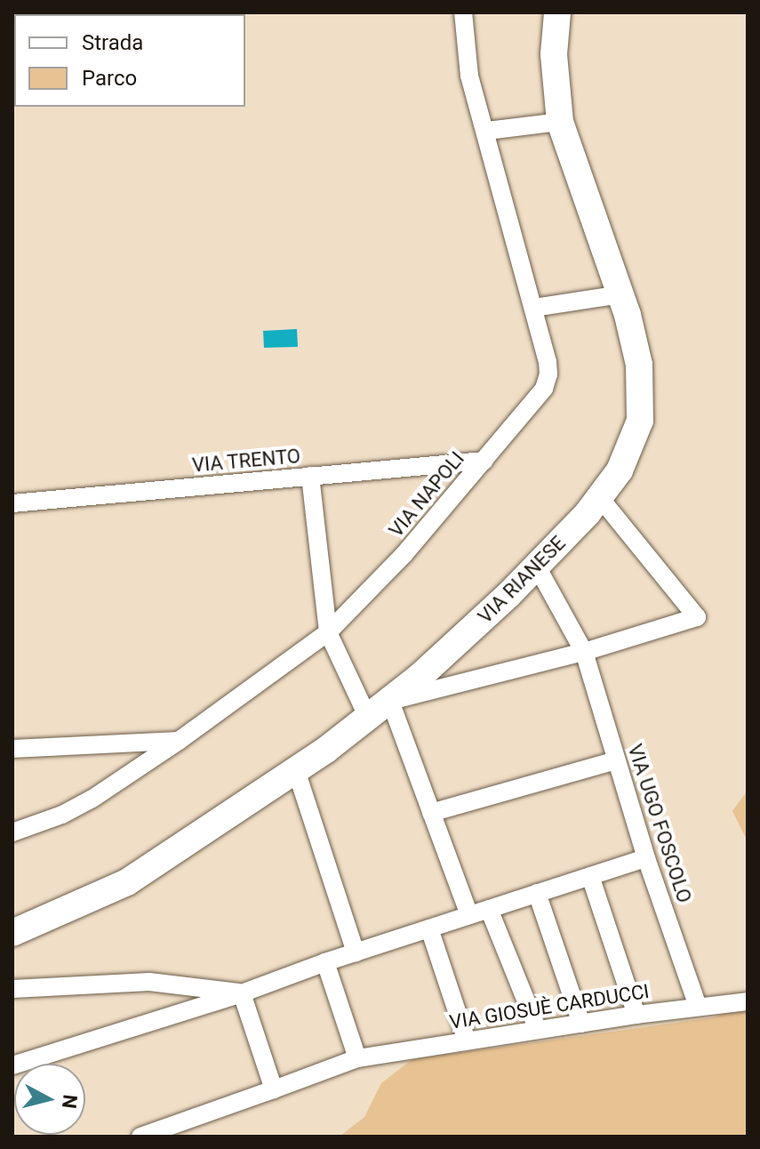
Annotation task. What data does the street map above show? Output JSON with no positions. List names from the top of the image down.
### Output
{
  "streets": {
    "main road": ["VIA RIANESE"],
    "street": [
      "VIA TRENTO",
      "VIA NAPOLI",
      "VIA UGO FOSCOLO",
      "VIA GIOSUÈ CARDUCCI"
    ]
  },
  "crossings": [
    ["VIA TRENTO", "VIA NAPOLI"],
    ["VIA RIANESE", "VIA UGO FOSCOLO"],
    ["VIA UGO FOSCOLO", "VIA GIOSUÈ CARDUCCI"]
  ],
  "legend": ["Strada", "Parco"],
  "north": "right"
}
